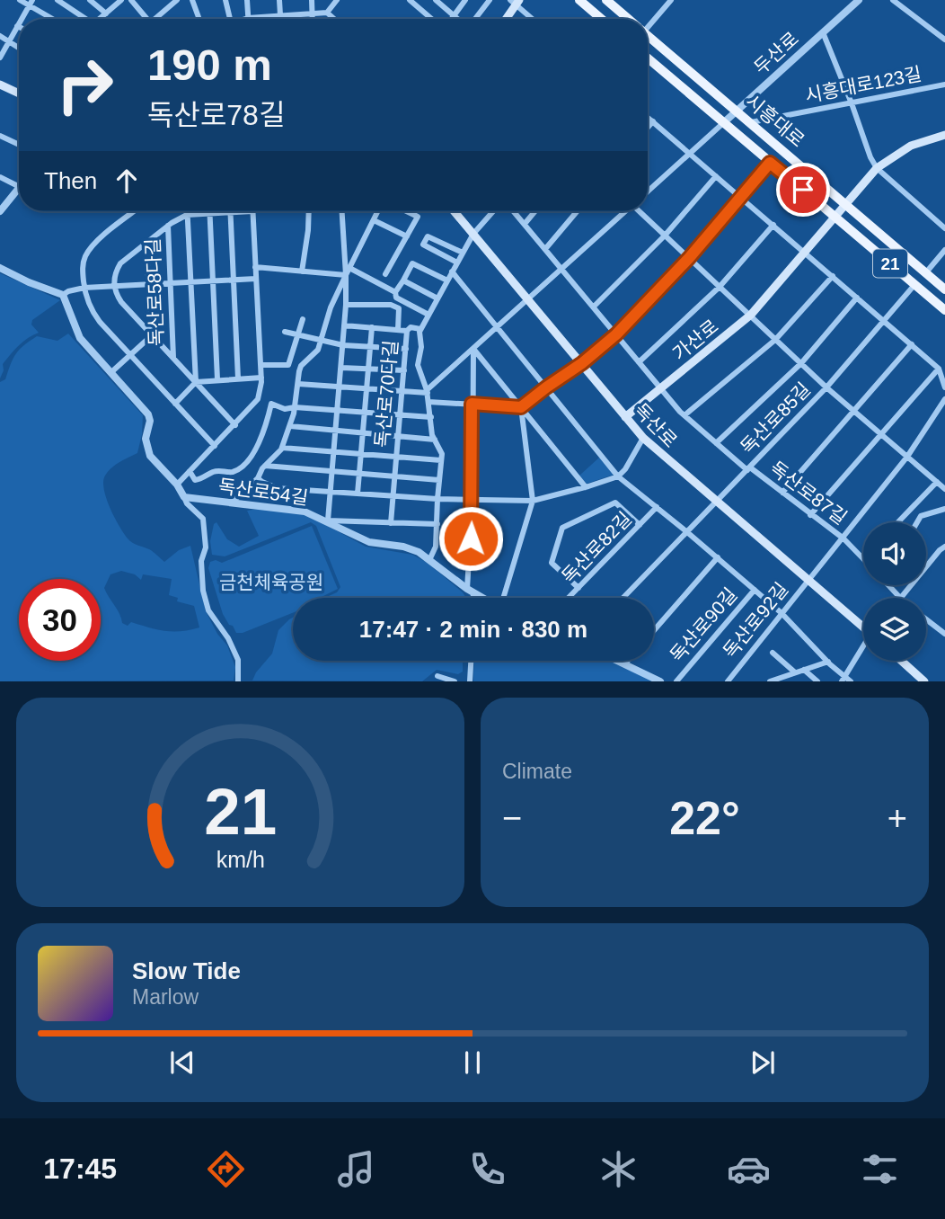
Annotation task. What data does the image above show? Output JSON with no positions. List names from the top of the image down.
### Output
{
  "streets": {
    "main road": [
      "시흥대로",
      "21",
      "가산로",
      "독산로"
    ],
    "street": [
      "두산로",
      "시흥대로123길",
      "독산로58다길",
      "독산로70다길",
      "독산로85길",
      "독산로54길",
      "독산로87길",
      "독산로82길",
      "독산로92길",
      "독산로90길"
    ]
  },
  "crossings": [
    ["두산로", "시흥대로123길"],
    ["두산로", "시흥대로"],
    ["시흥대로123길", "시흥대로"],
    ["시흥대로", "가산로"],
    ["시흥대로", "독산로85길"],
    ["가산로", "독산로85길"],
    ["가산로", "독산로"],
    ["가산로", "독산로92길"],
    ["독산로85길", "독산로"],
    ["독산로85길", "독산로87길"],
    ["독산로", "독산로92길"],
    ["독산로87길", "독산로92길"]
  ],
  "parks": ["금천체육공원"],
  "page": {
    "turn": ["190 m", "독산로78길"],
    "then": "Then",
    "limit": "30",
    "trip": "17:47 · 2 min · 830 m",
    "tile": "Climate",
    "heat": ["−", "22°", "+"],
    "song": ["Slow Tide", "Marlow"],
    "tabs": "17:45",
    "gauge": ["21", "km/h"]
  }
}
